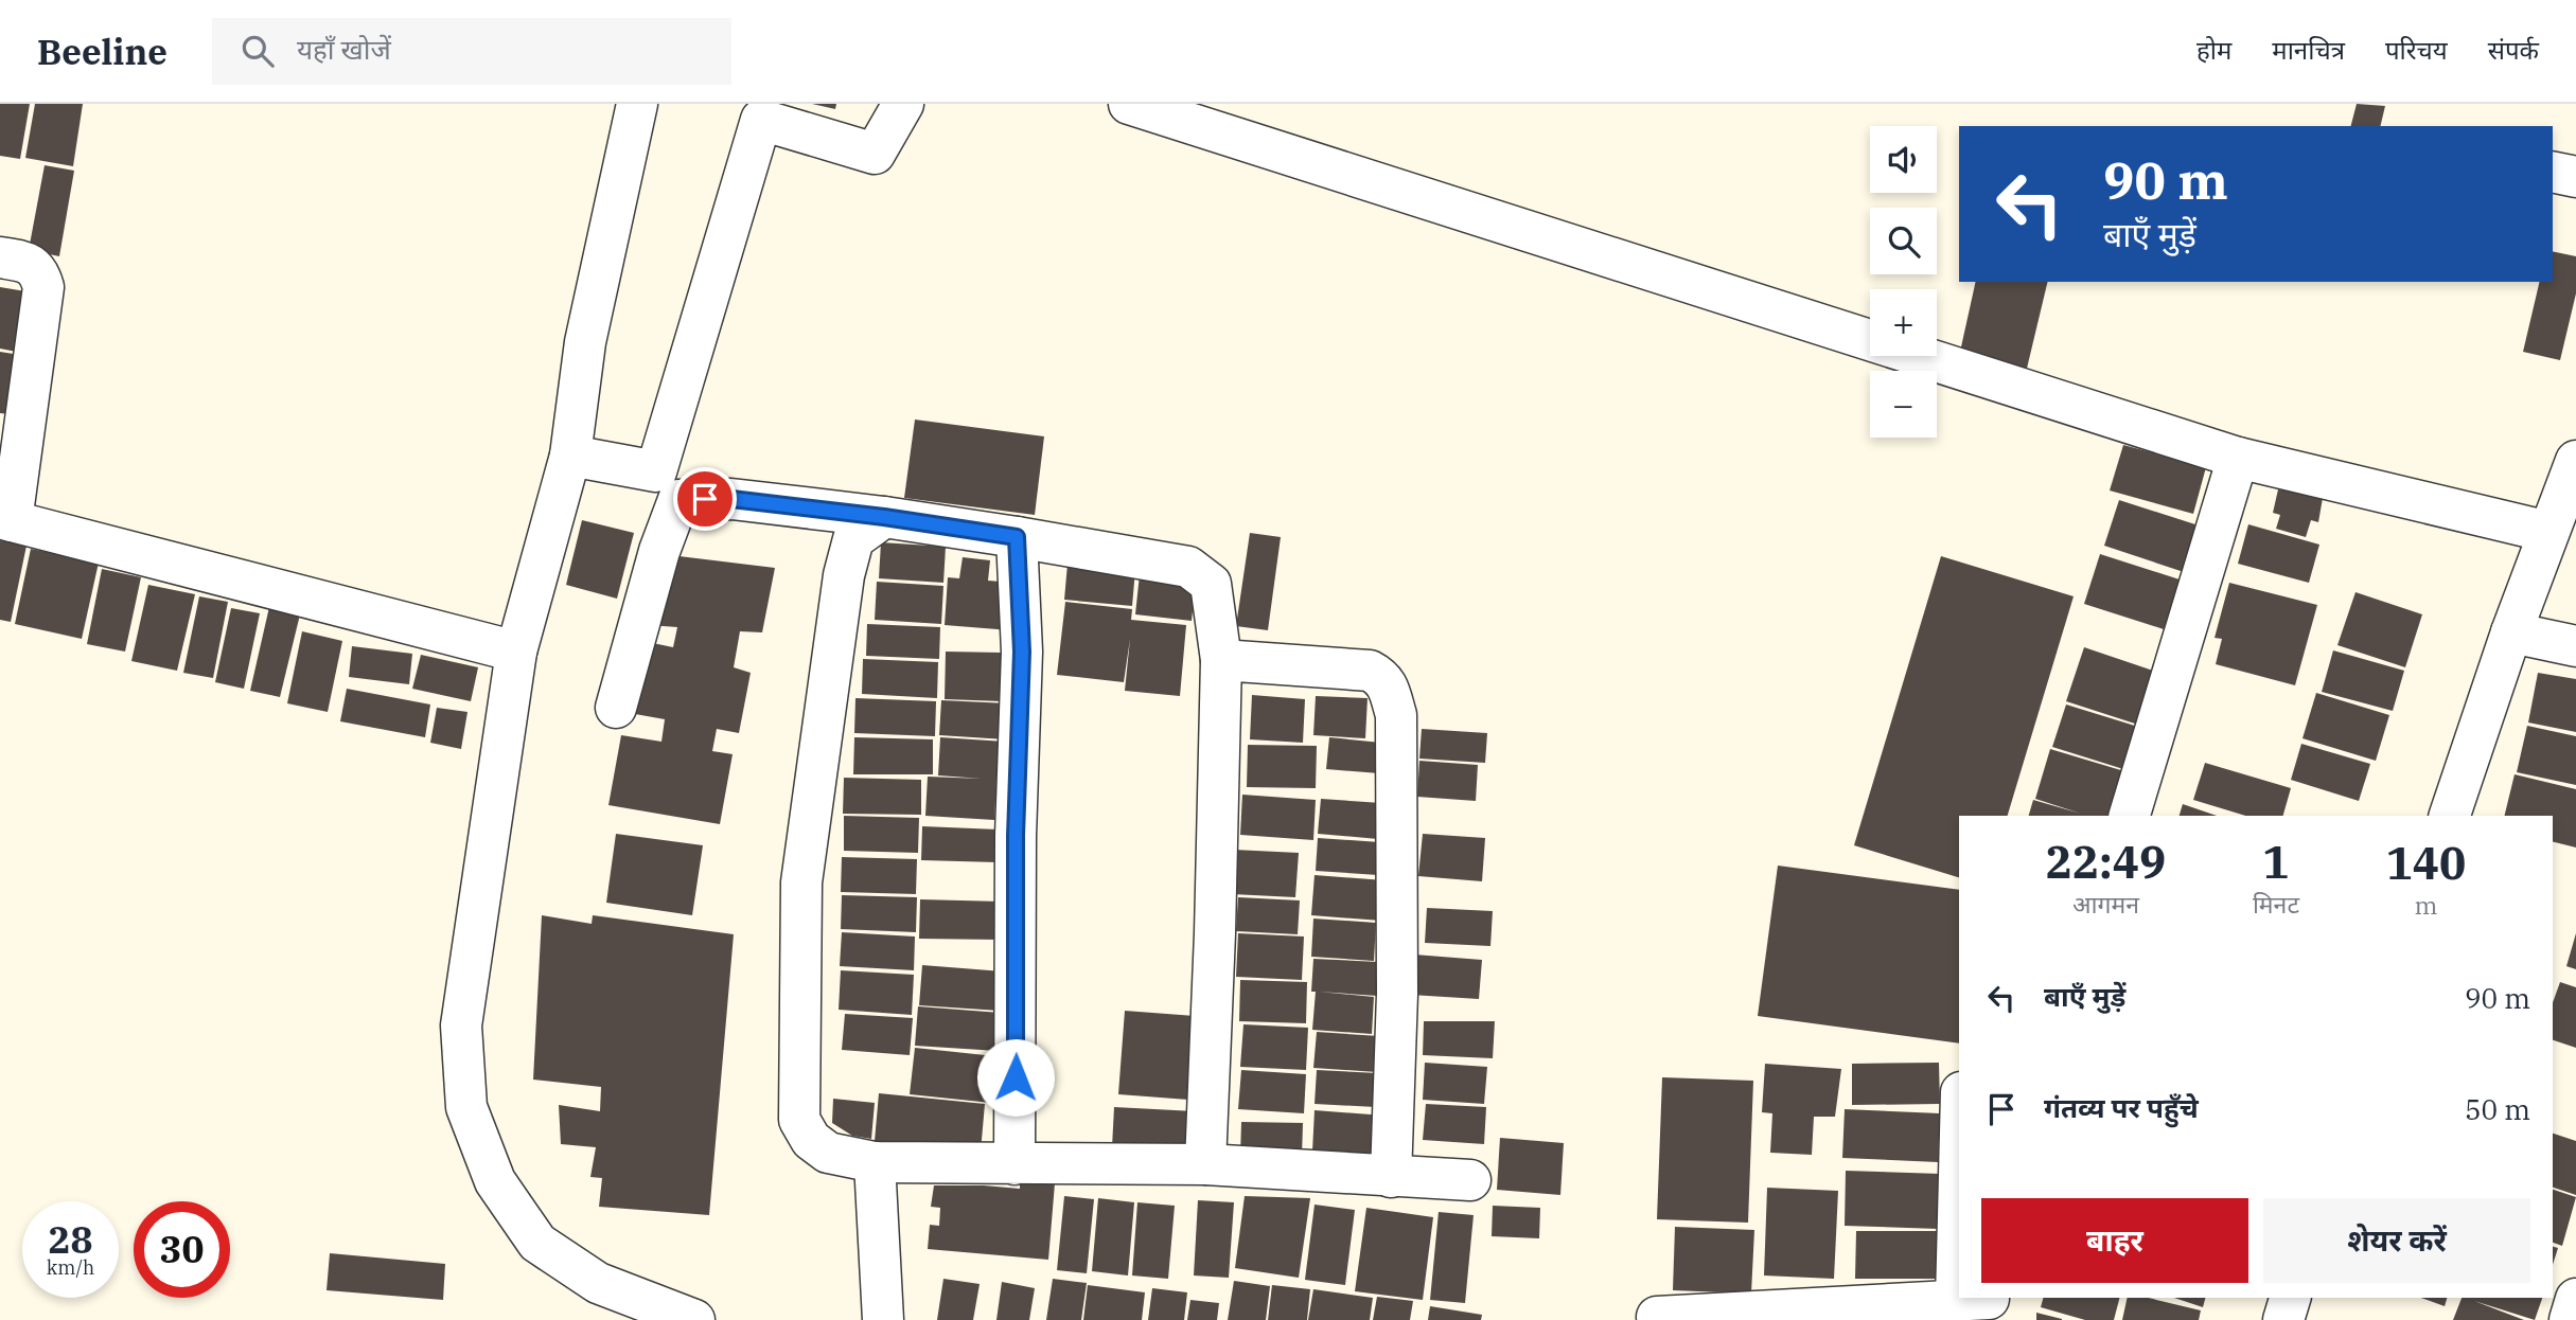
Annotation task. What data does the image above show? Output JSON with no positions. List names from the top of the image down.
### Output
{
  "page": {
    "header": "Beeline",
    "search": "यहाँ खोजें",
    "nav": [
      "होम",
      "मानचित्र",
      "परिचय",
      "संपर्क"
    ],
    "map_buttons": ["+", "−"],
    "turn": ["90 m", "बाएँ मुड़ें"],
    "eta": [
      "22:49",
      "आगमन",
      "1",
      "मिनट",
      "140",
      "m"
    ],
    "list": [
      {
        "name": "बाएँ मुड़ें",
        "value": "90 m"
      },
      {
        "name": "गंतव्य पर पहुँचे",
        "value": "50 m"
      }
    ],
    "buttons": ["बाहर", "शेयर करें"],
    "speed": "28 km/h",
    "limit": "30"
  }
}
